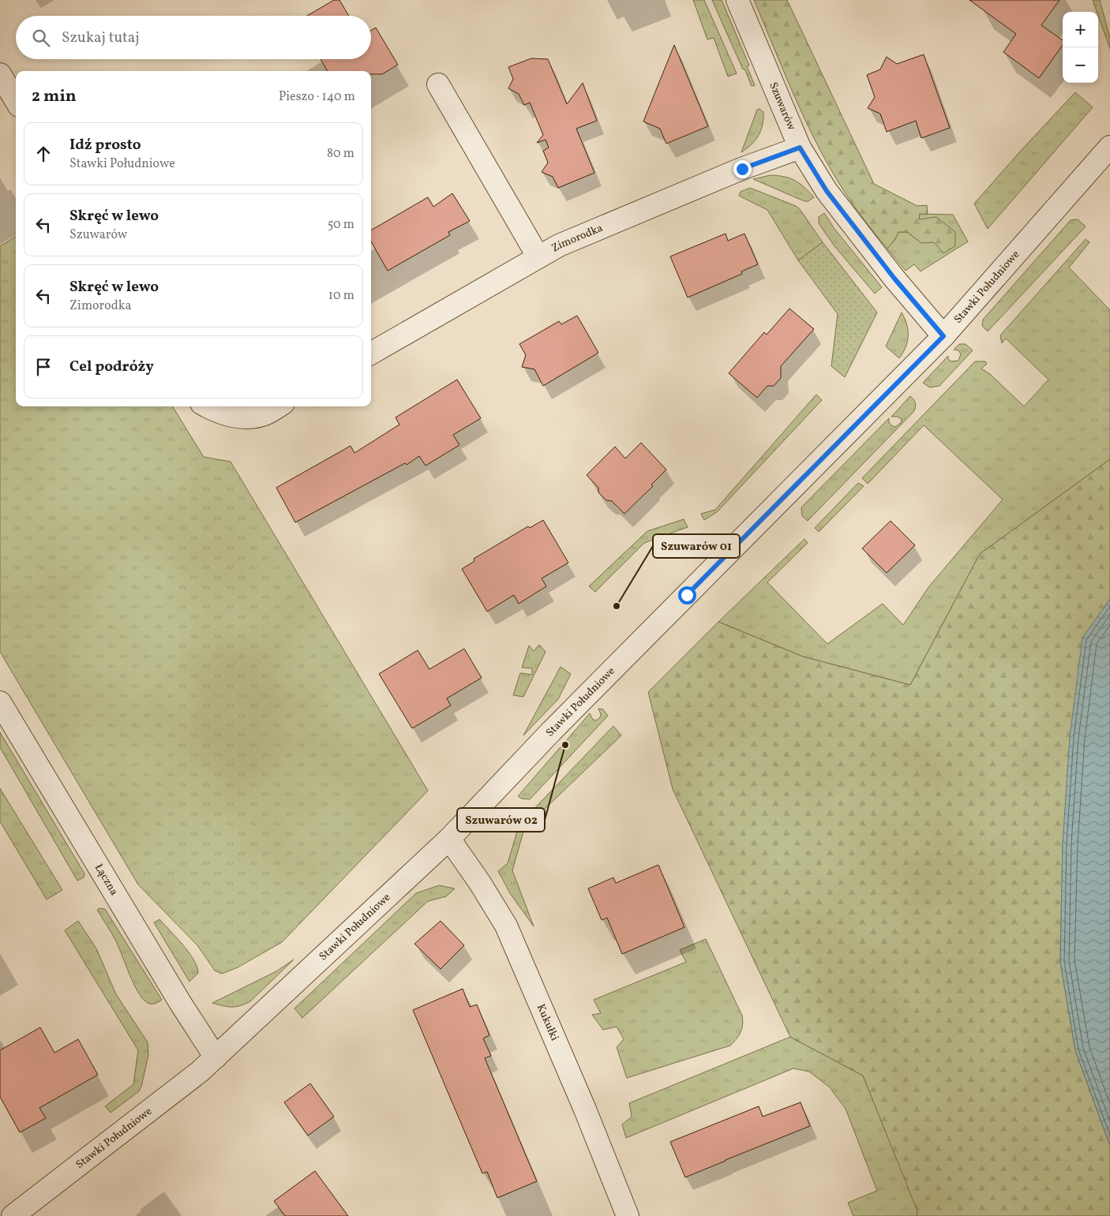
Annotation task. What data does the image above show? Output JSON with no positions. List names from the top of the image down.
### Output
{
  "streets": {
    "street": [
      "Szuwarów",
      "Zimorodka",
      "Stawki Południowe",
      "Łączna",
      "Kukułki"
    ]
  },
  "crossings": [
    ["Szuwarów", "Zimorodka"],
    ["Szuwarów", "Stawki Południowe"],
    ["Stawki Południowe", "Łączna"],
    ["Stawki Południowe", "Kukułki"]
  ],
  "places": ["Szuwarów 01", "Szuwarów 02"],
  "page": {
    "map_buttons": ["+", "−"],
    "search": "Szukaj tutaj",
    "heading": ["2 min", "Pieszo · 140 m"],
    "list": [
      ["Idź prosto", "Stawki Południowe", "80 m"],
      ["Skręć w lewo", "Szuwarów", "50 m"],
      ["Skręć w lewo", "Zimorodka", "10 m"],
      "Cel podróży"
    ]
  }
}
